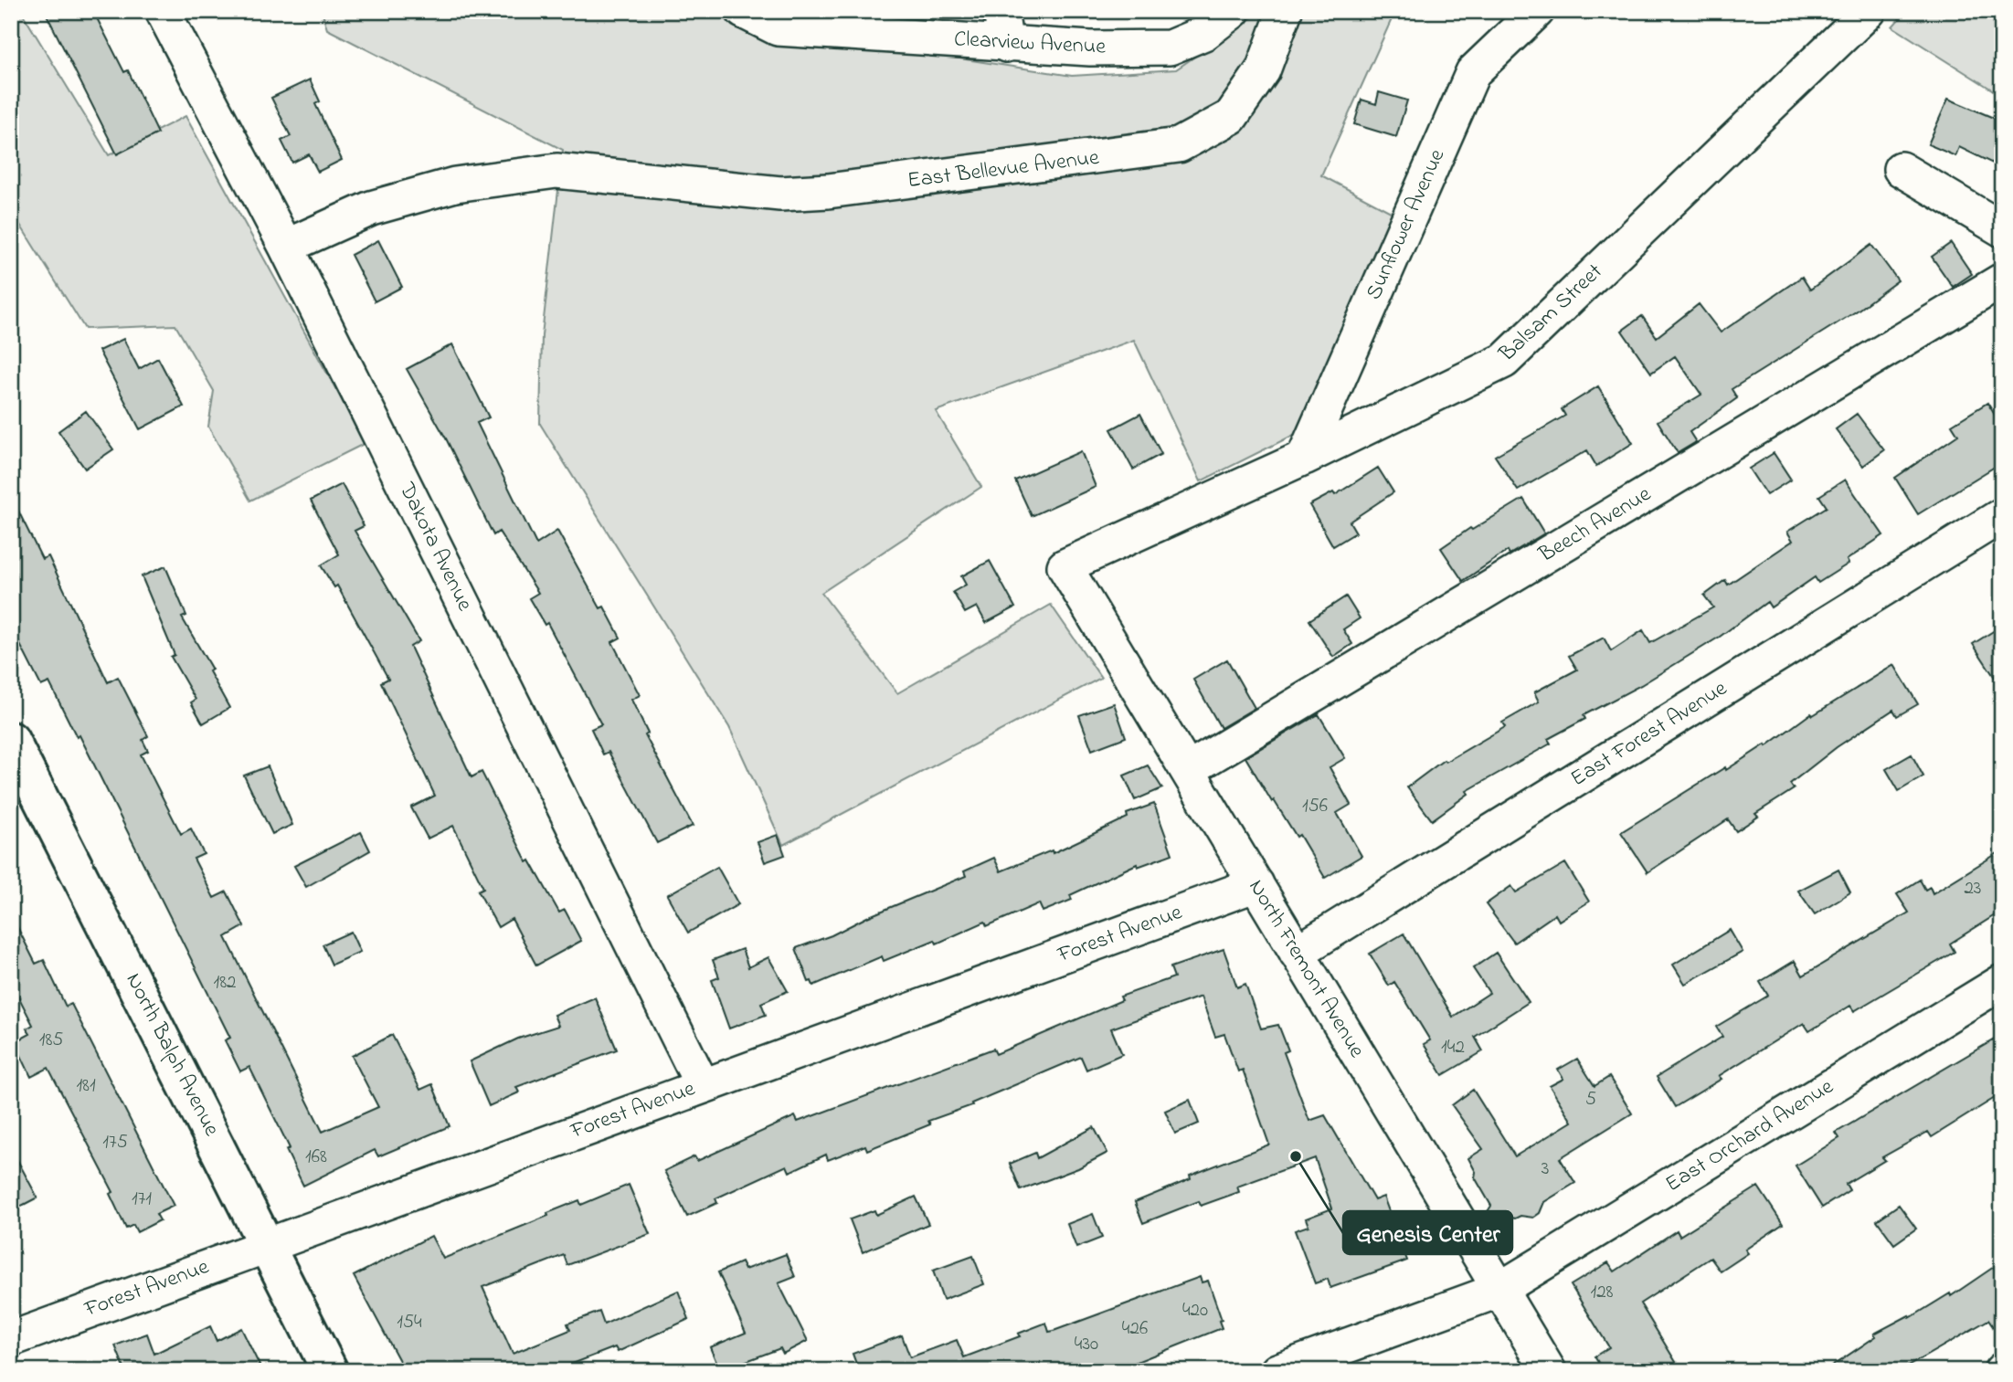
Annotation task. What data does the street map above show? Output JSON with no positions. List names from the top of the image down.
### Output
{
  "streets": {
    "street": [
      "Clearview Avenue",
      "East Bellevue Avenue",
      "Sunflower Avenue",
      "Balsam Street",
      "Beech Avenue",
      "Dakota Avenue",
      "East Forest Avenue",
      "Forest Avenue",
      "North Fremont Avenue",
      "North Balph Avenue",
      "East Orchard Avenue"
    ]
  },
  "crossings": [
    ["East Bellevue Avenue", "Dakota Avenue"],
    ["Sunflower Avenue", "Balsam Street"],
    ["Balsam Street", "North Fremont Avenue"],
    ["Beech Avenue", "North Fremont Avenue"],
    ["Dakota Avenue", "Forest Avenue"],
    ["East Forest Avenue", "North Fremont Avenue"],
    ["Forest Avenue", "North Fremont Avenue"],
    ["Forest Avenue", "North Balph Avenue"],
    ["North Fremont Avenue", "East Orchard Avenue"]
  ],
  "places": ["Genesis Center"],
  "house_numbers": [
    "156",
    "23",
    "182",
    "185",
    "142",
    "181",
    "5",
    "175",
    "168",
    "3",
    "171",
    "128",
    "420",
    "154",
    "426",
    "430"
  ]
}
